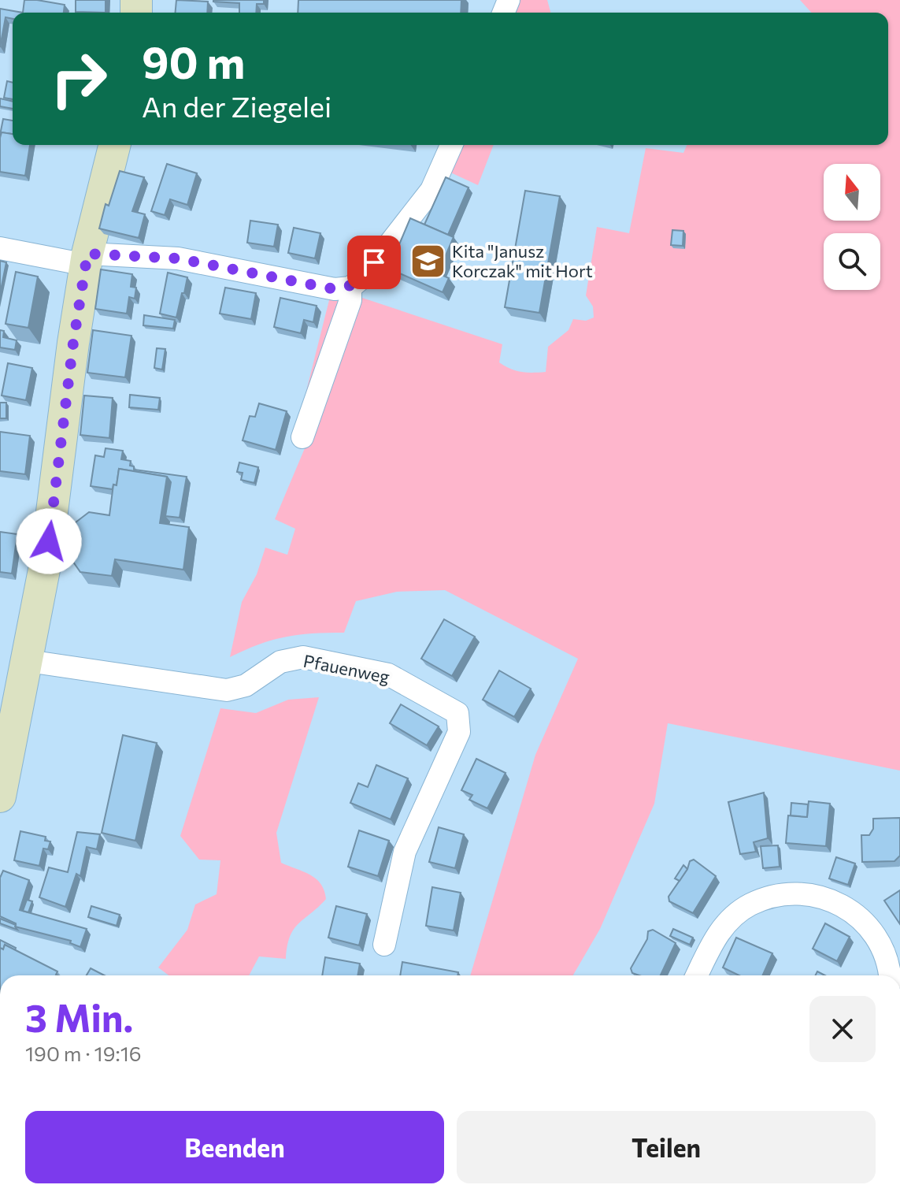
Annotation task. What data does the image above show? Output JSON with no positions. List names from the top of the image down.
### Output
{
  "streets": {
    "street": ["Pfauenweg"]
  },
  "places": {
    "school or university": ["Kita \"Janusz Korczak\" mit Hort"]
  },
  "north": "top",
  "page": {
    "turn": ["90 m", "An der Ziegelei"],
    "heading": ["3 Min.", "190 m · 19:16"],
    "buttons": ["Beenden", "Teilen"]
  }
}
